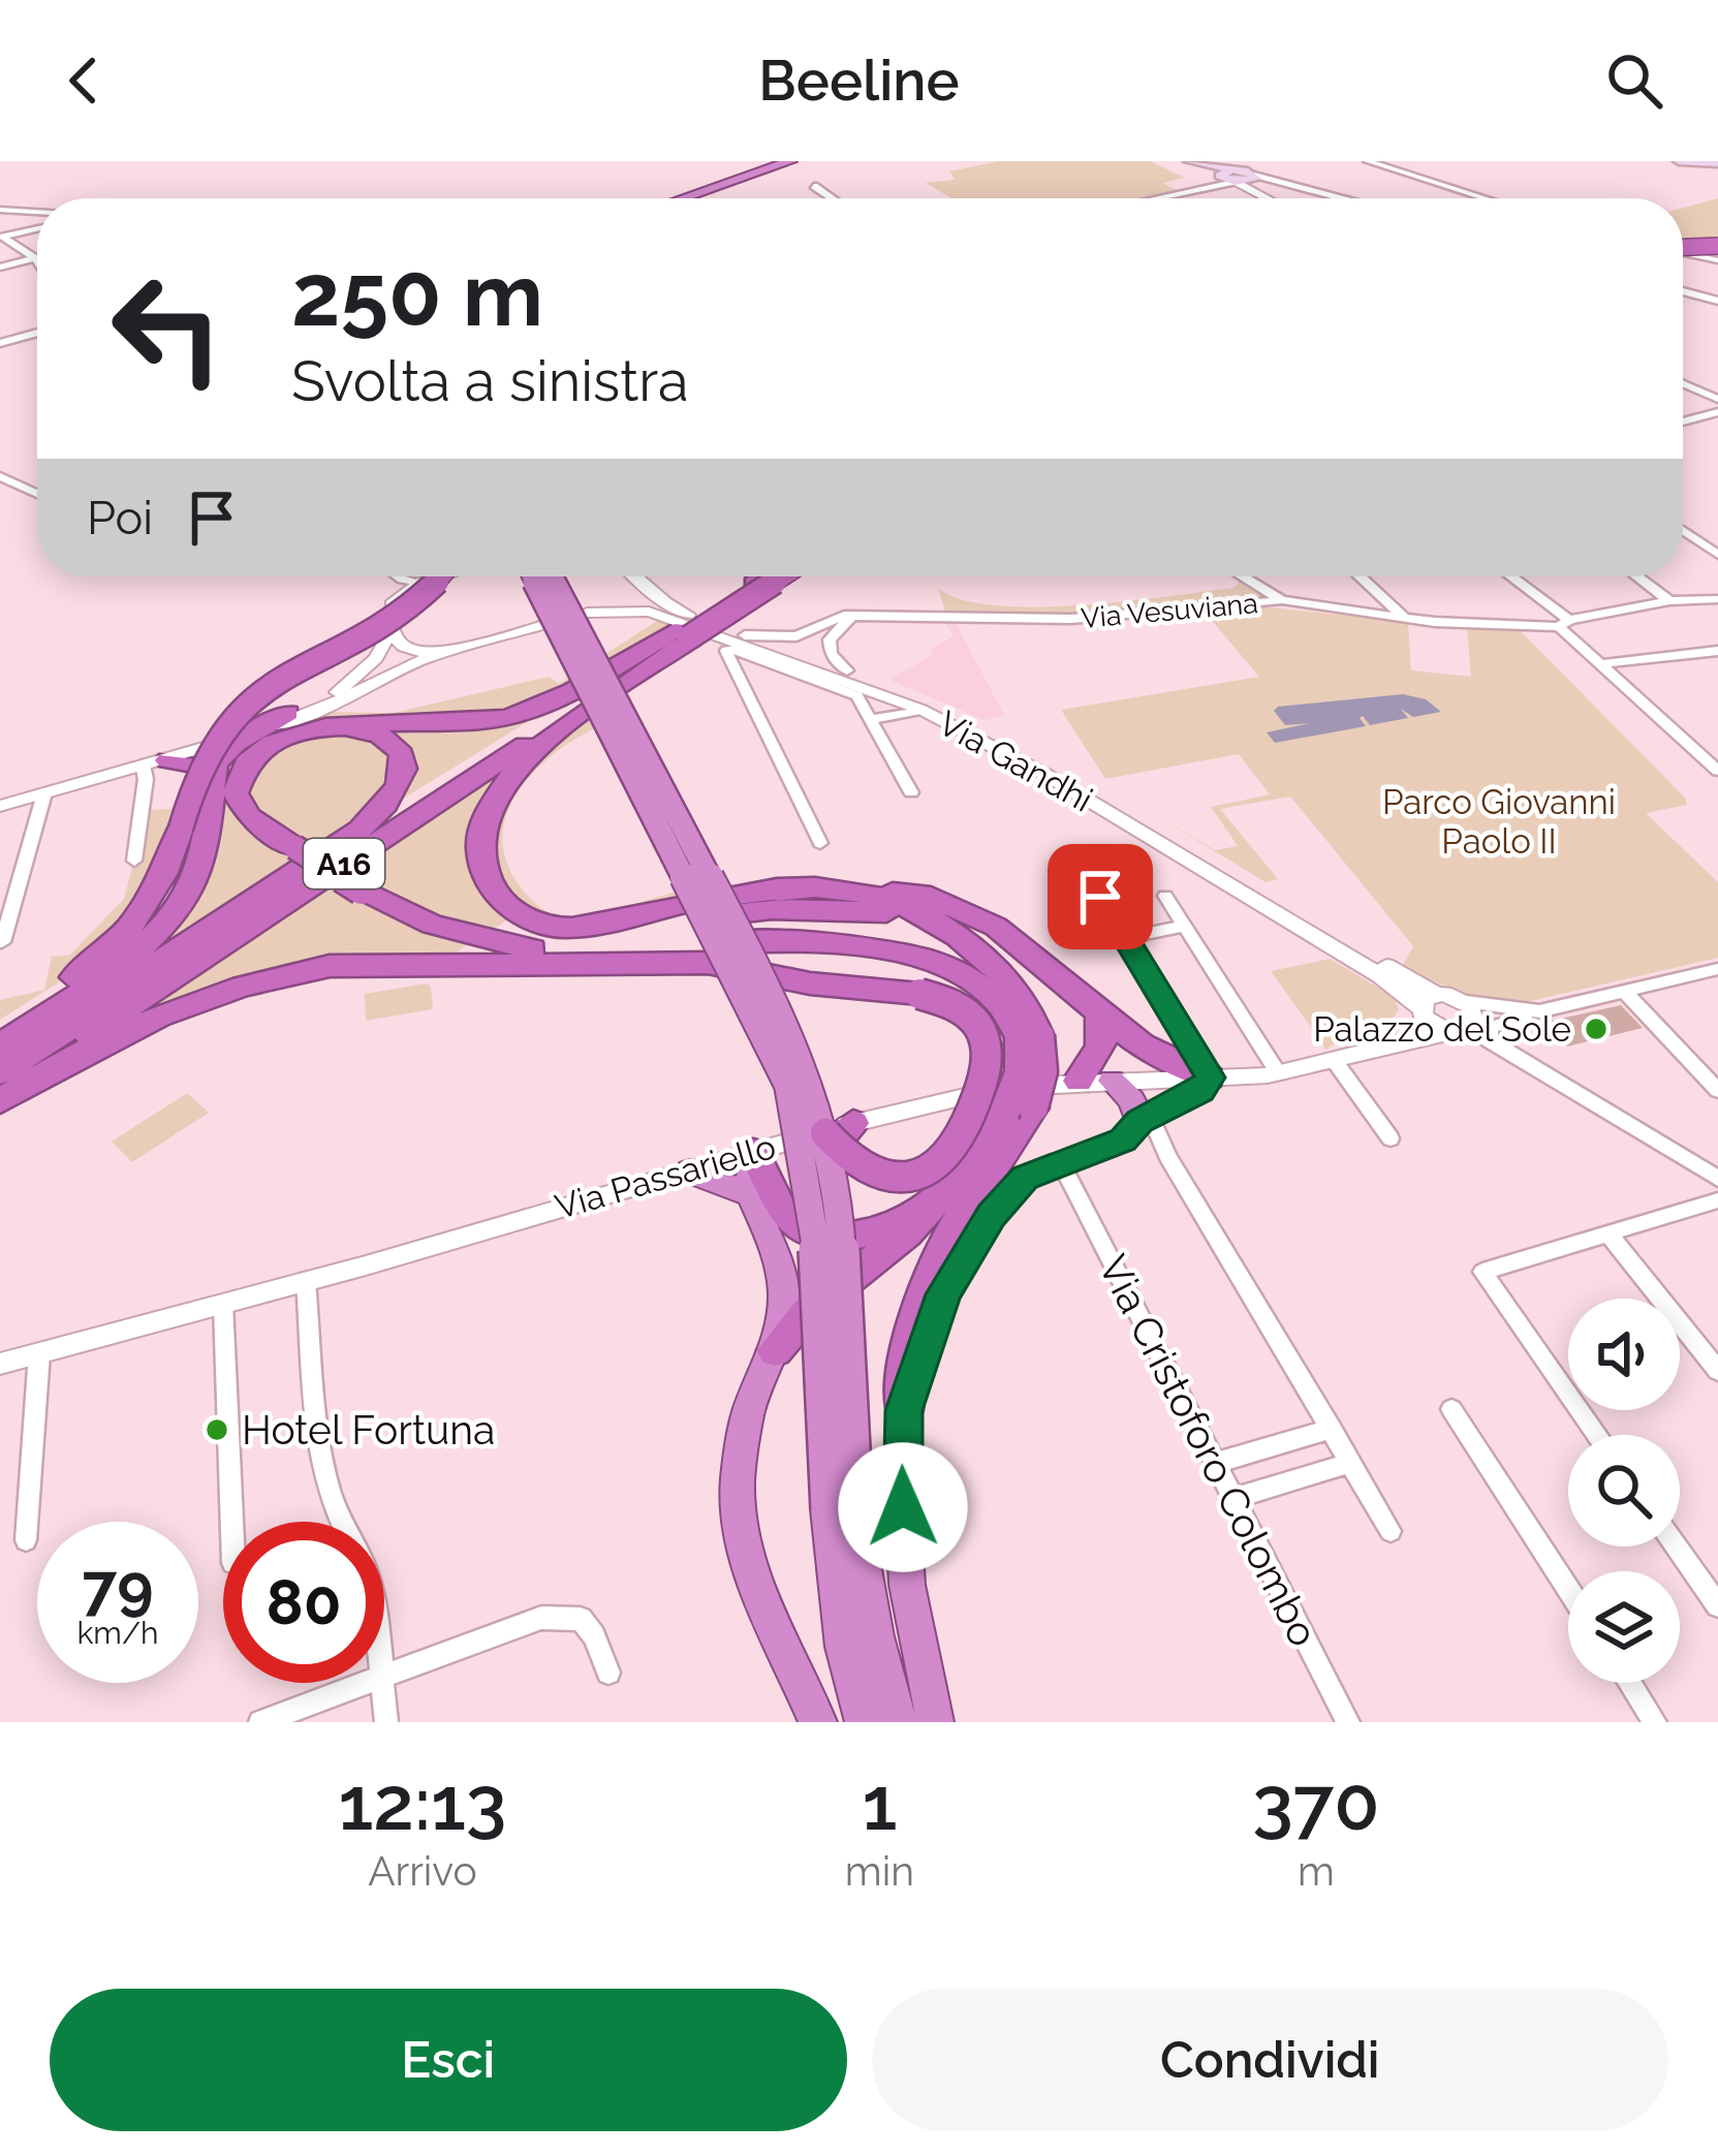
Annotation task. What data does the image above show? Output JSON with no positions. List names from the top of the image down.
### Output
{
  "streets": {
    "highway": ["A16"],
    "street": [
      "Via Vesuviana",
      "Via Gandhi",
      "Via Passariello",
      "Via Cristoforo Colombo"
    ]
  },
  "crossings": [
    ["Via Vesuviana", "Via Gandhi"],
    ["Via Gandhi", "A16"],
    ["Via Gandhi", "Via Passariello"]
  ],
  "parks": ["Parco Giovanni Paolo II"],
  "places": ["Palazzo del Sole", "Hotel Fortuna"],
  "page": {
    "header": "Beeline",
    "turn": ["250 m", "Svolta a sinistra"],
    "then": "Poi",
    "speed": "79 km/h",
    "limit": "80",
    "eta": [
      "12:13",
      "Arrivo",
      "1",
      "min",
      "370",
      "m"
    ],
    "buttons": ["Esci", "Condividi"]
  }
}
